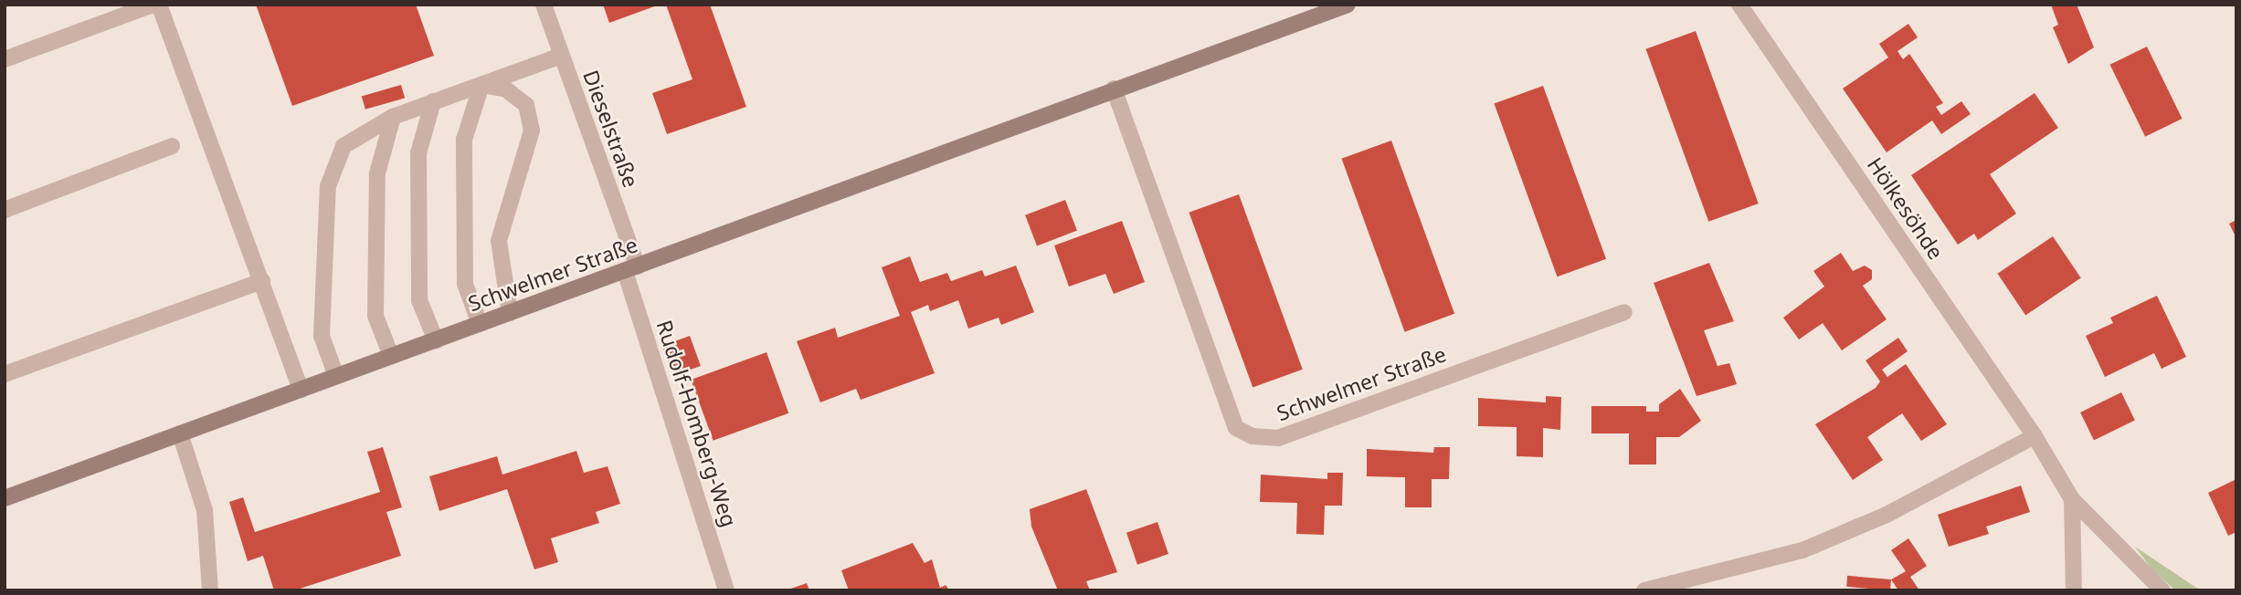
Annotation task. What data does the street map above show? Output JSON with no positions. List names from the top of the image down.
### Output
{
  "streets": {
    "main road": ["Schwelmer Straße"],
    "street": ["Dieselstraße", "Hölkesöhde", "Rudolf-Homberg-Weg"]
  },
  "crossings": [
    ["Dieselstraße", "Schwelmer Straße"],
    ["Dieselstraße", "Rudolf-Homberg-Weg"],
    ["Schwelmer Straße", "Rudolf-Homberg-Weg"]
  ]
}
